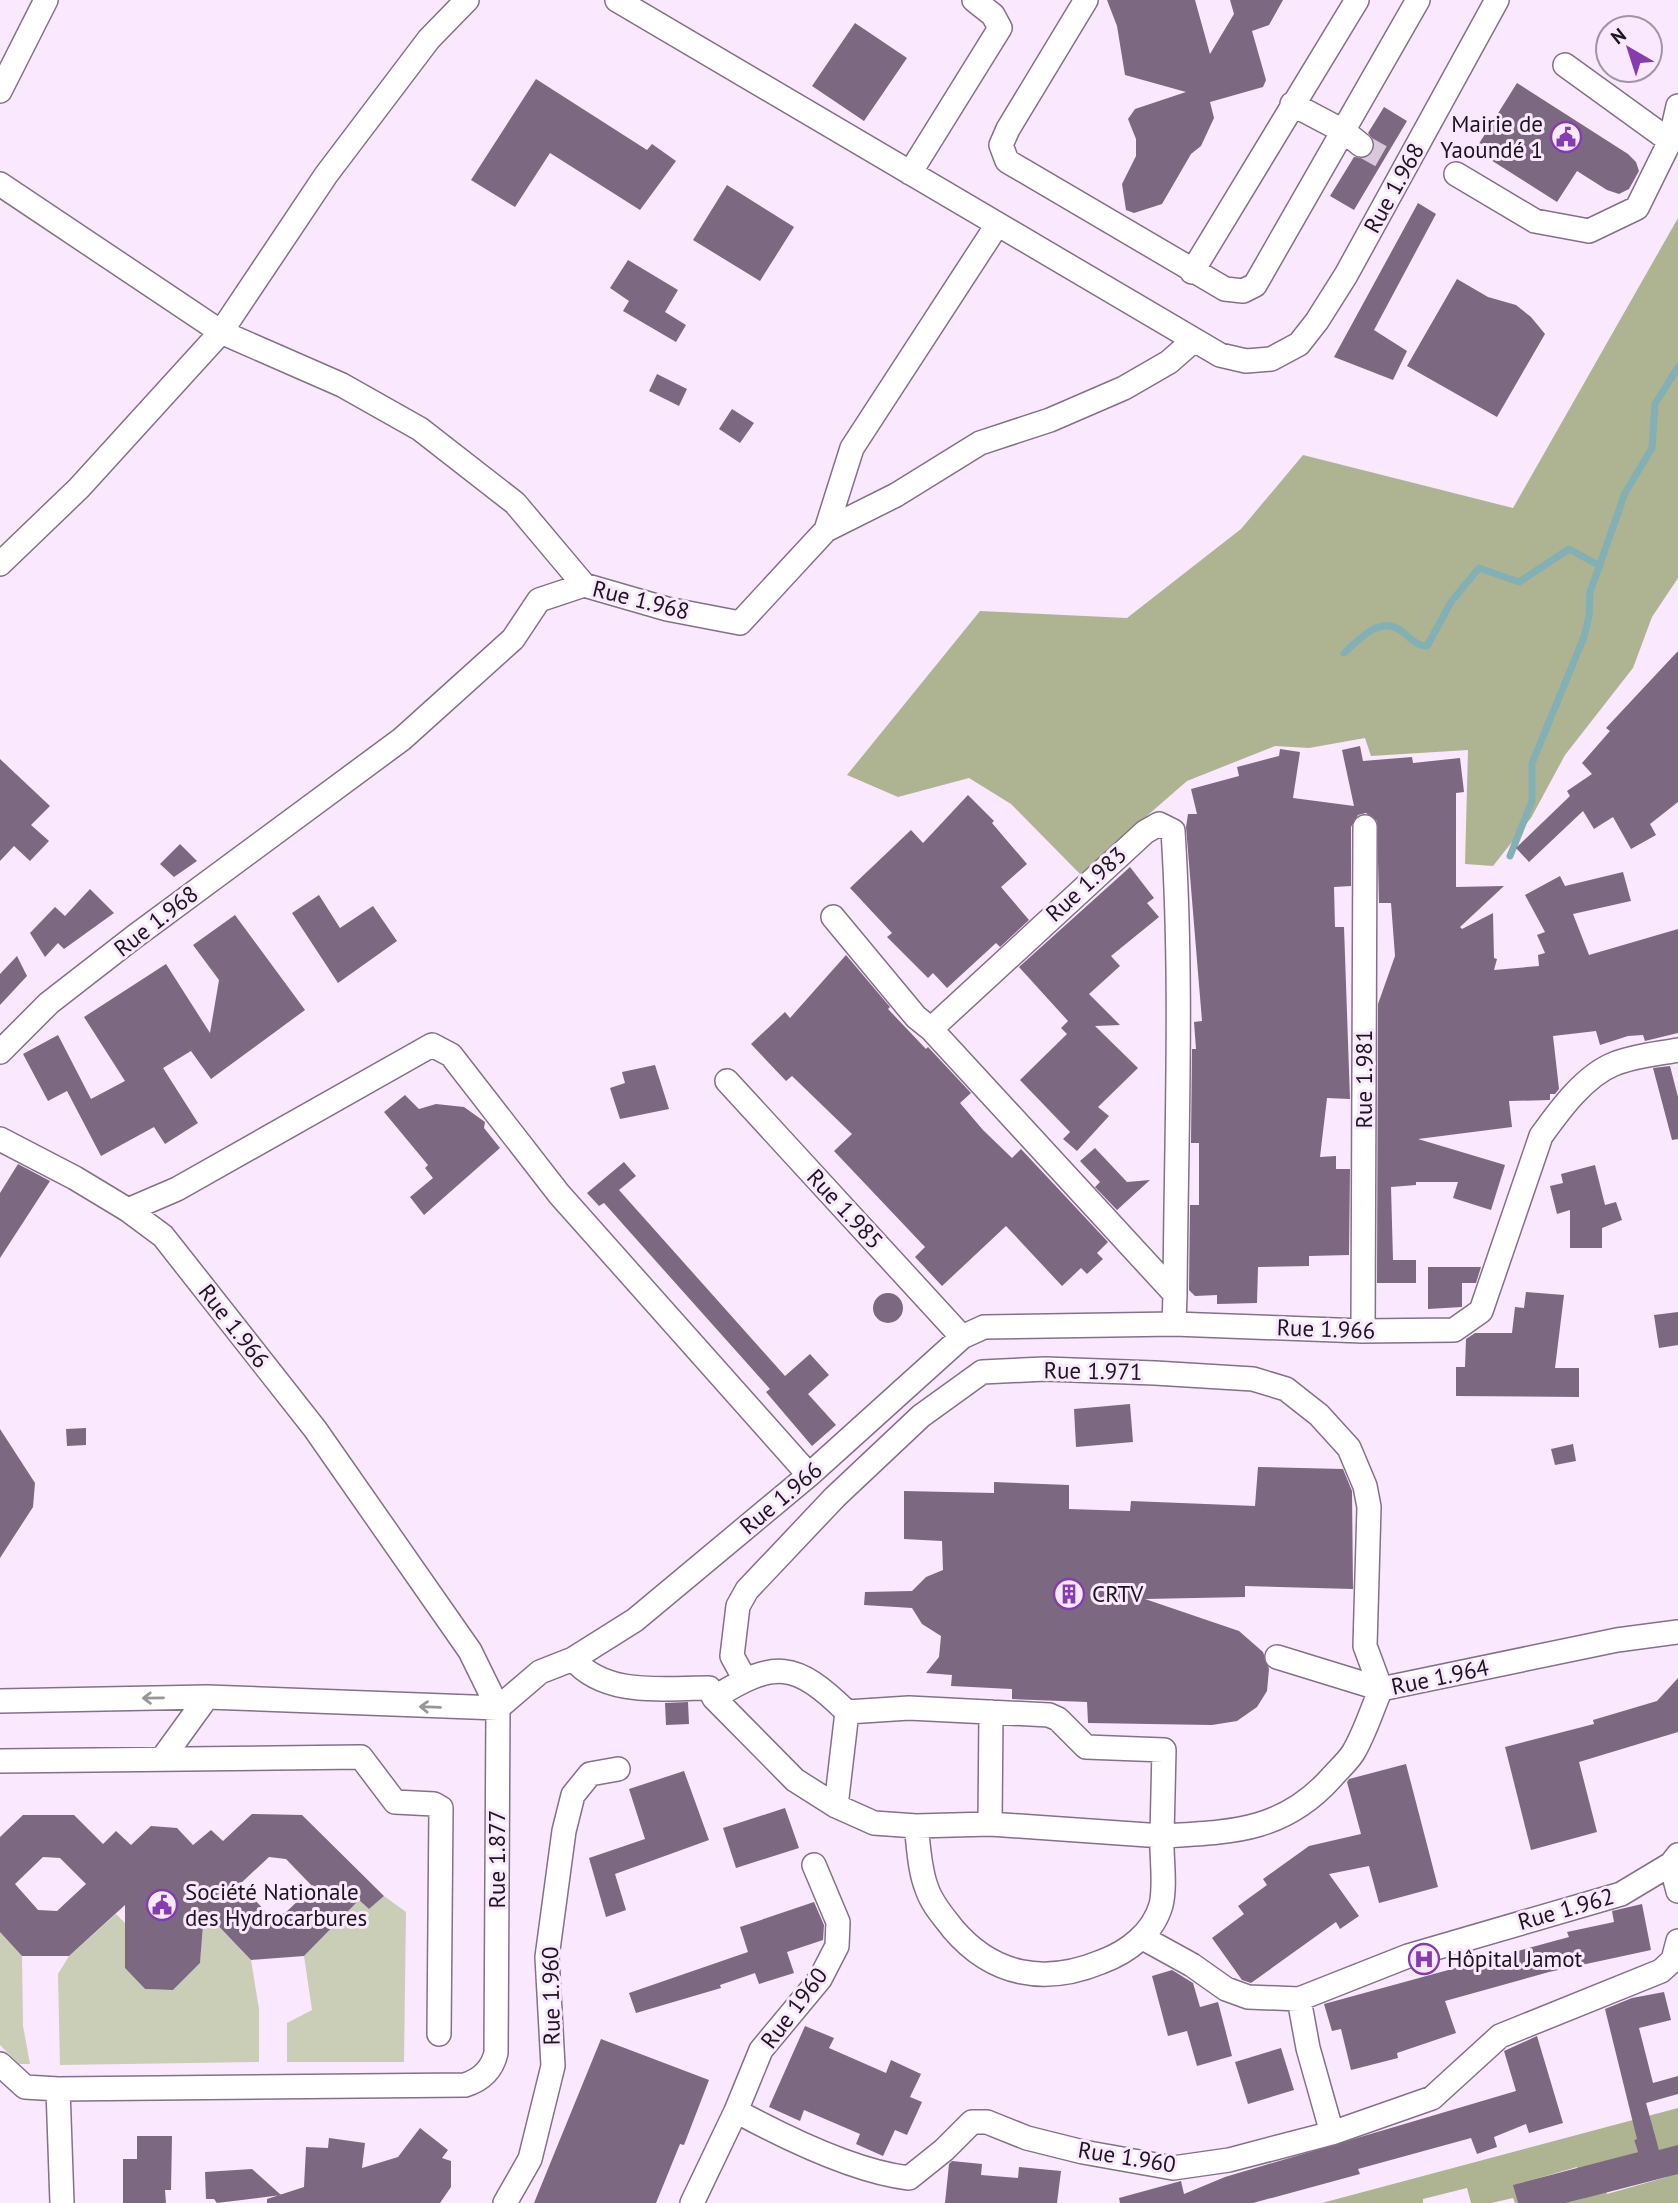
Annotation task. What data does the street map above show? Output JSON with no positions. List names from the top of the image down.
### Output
{
  "streets": {
    "street": [
      "Rue 1.968",
      "Rue 1.983",
      "Rue 1.981",
      "Rue 1.985",
      "Rue 1.966",
      "Rue 1.971",
      "Rue 1.964",
      "Rue 1.877",
      "Rue 1.962",
      "Rue 1.960",
      "Rue 1960"
    ]
  },
  "crossings": [
    ["Rue 1.983", "Rue 1.966"],
    ["Rue 1.981", "Rue 1.966"],
    ["Rue 1.985", "Rue 1.966"],
    ["Rue 1.966", "Rue 1.877"],
    ["Rue 1.971", "Rue 1.964"],
    ["Rue 1.960", "Rue 1960"]
  ],
  "places": {
    "public building": ["Mairie de Yaoundé 1", "Société Nationale des Hydrocarbures"],
    "building": ["CRTV"],
    "hospital": ["Hôpital Jamot"]
  },
  "north": "top left"
}
